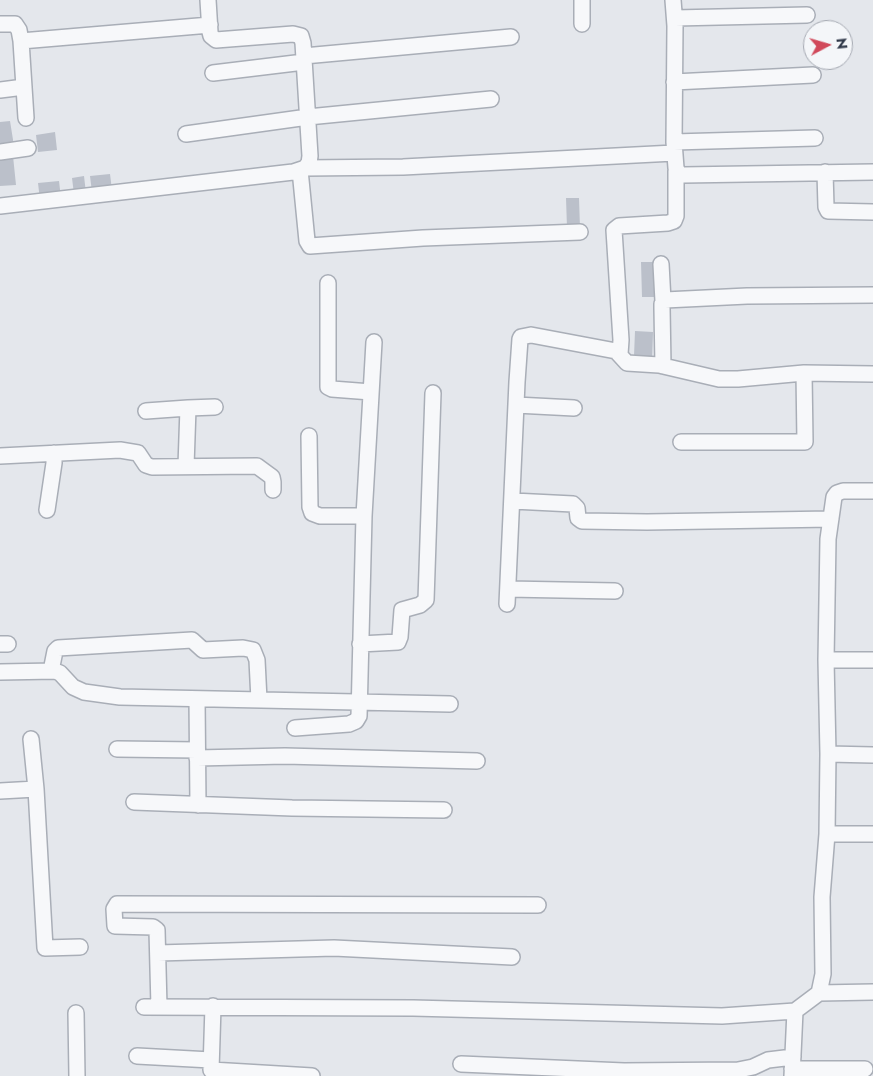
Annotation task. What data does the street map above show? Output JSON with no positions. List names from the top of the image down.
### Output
{
  "north": "right"
}
